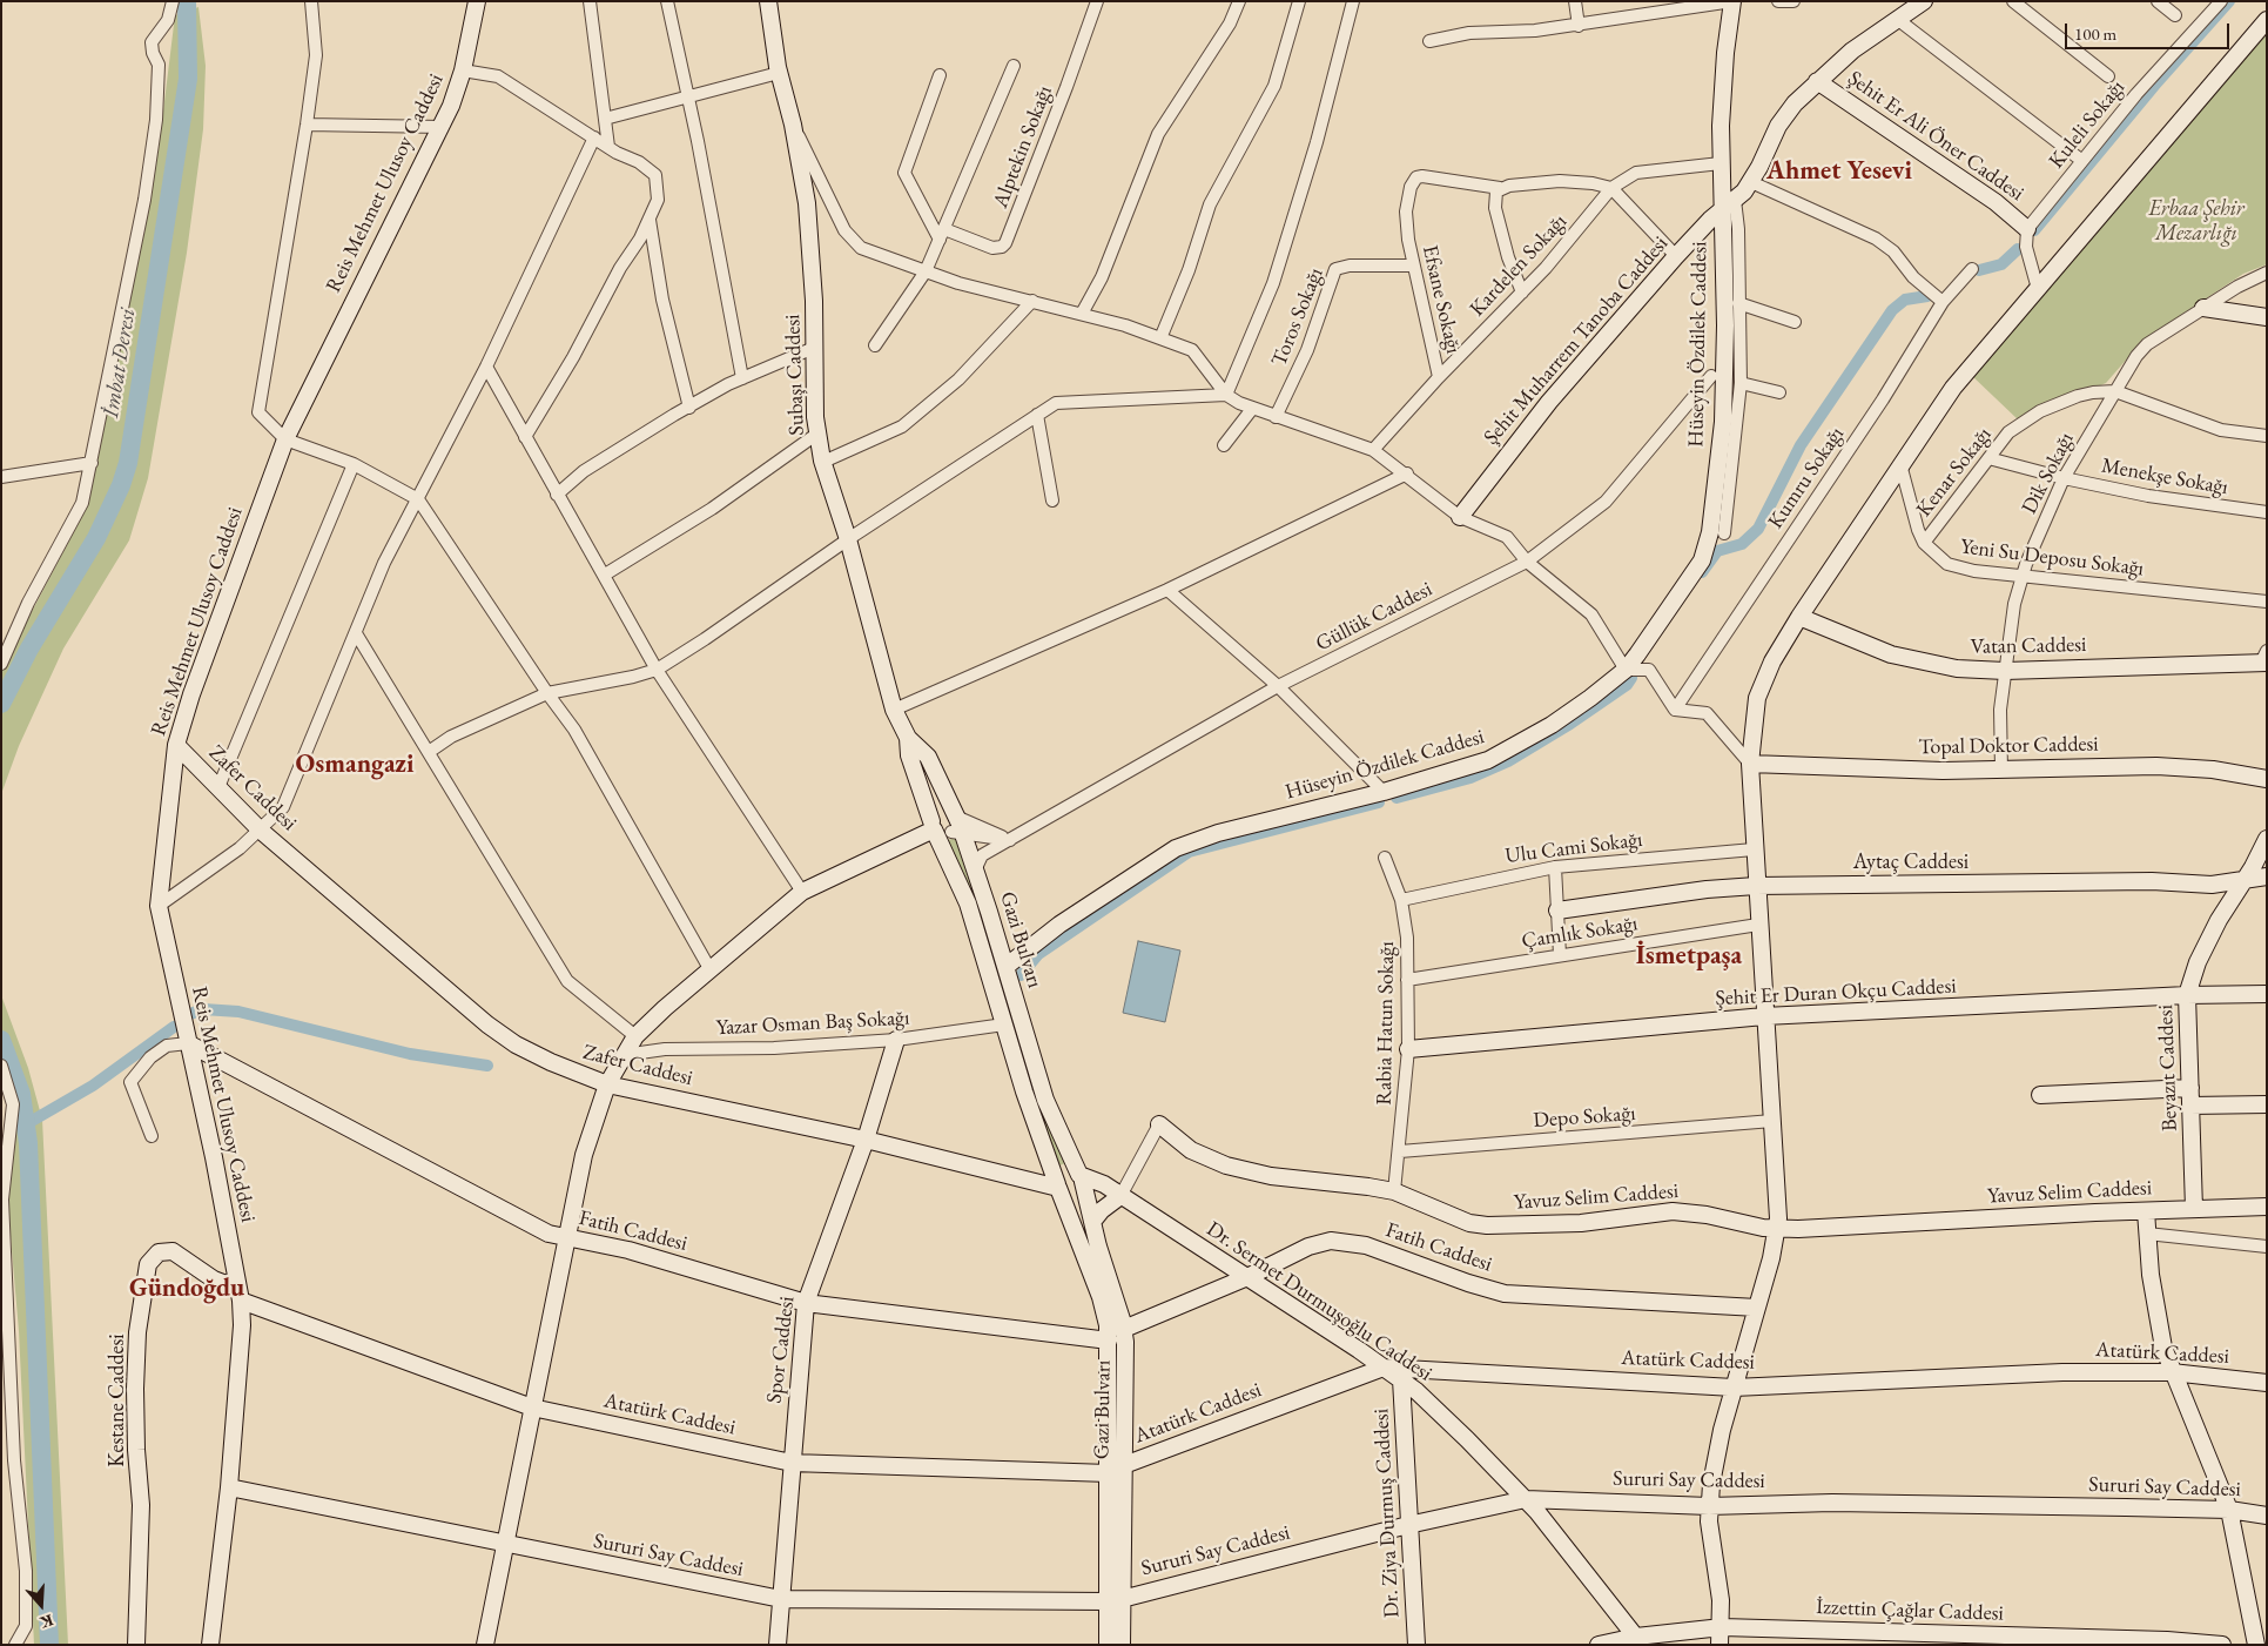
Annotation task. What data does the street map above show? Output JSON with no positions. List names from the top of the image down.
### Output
{
  "streets": {
    "street": [
      "Kuleli Sokağı",
      "Şehit Er Ali Öner Caddesi",
      "Alptekin Sokağı",
      "Reis Mehmet Ulusoy Caddesi",
      "Kardelen Sokağı",
      "Efsane Sokağı",
      "Toros Sokağı",
      "Şehit Muharrem Tanoba Caddesi",
      "Hüseyin Özdilek Caddesi",
      "Subaşı Caddesi",
      "Kenar Sokağı",
      "Dik Sokağı",
      "Menekşe Sokağı",
      "Kumru Sokağı",
      "Yeni Su Deposu Sokağı",
      "Güllük Caddesi",
      "Vatan Caddesi",
      "Topal Doktor Caddesi",
      "Zafer Caddesi",
      "Ulu Cami Sokağı",
      "Aytaç Caddesi",
      "Çamlık Sokağı",
      "Gazi Bulvarı",
      "Şehit Er Duran Okçu Caddesi",
      "Yazar Osman Baş Sokağı",
      "Rabia Hatun Sokağı",
      "Beyazıt Caddesi",
      "Depo Sokağı",
      "Yavuz Selim Caddesi",
      "Fatih Caddesi",
      "Dr. Sermet Durmuşoğlu Caddesi",
      "Spor Caddesi",
      "Atatürk Caddesi",
      "Kestane Caddesi",
      "Sururi Say Caddesi",
      "Dr. Ziya Durmuş Caddesi",
      "İzzettin Çağlar Caddesi"
    ]
  },
  "crossings": [
    ["Kuleli Sokağı", "Şehit Er Ali Öner Caddesi"],
    ["Şehit Er Ali Öner Caddesi", "Şehit Muharrem Tanoba Caddesi"],
    ["Reis Mehmet Ulusoy Caddesi", "Zafer Caddesi"],
    ["Reis Mehmet Ulusoy Caddesi", "Fatih Caddesi"],
    ["Reis Mehmet Ulusoy Caddesi", "Atatürk Caddesi"],
    ["Reis Mehmet Ulusoy Caddesi", "Kestane Caddesi"],
    ["Reis Mehmet Ulusoy Caddesi", "Sururi Say Caddesi"],
    ["Kardelen Sokağı", "Efsane Sokağı"],
    ["Kardelen Sokağı", "Hüseyin Özdilek Caddesi"],
    ["Efsane Sokağı", "Toros Sokağı"],
    ["Şehit Muharrem Tanoba Caddesi", "Hüseyin Özdilek Caddesi"],
    ["Hüseyin Özdilek Caddesi", "Gazi Bulvarı"],
    ["Subaşı Caddesi", "Gazi Bulvarı"],
    ["Kenar Sokağı", "Dik Sokağı"],
    ["Kenar Sokağı", "Menekşe Sokağı"],
    ["Kenar Sokağı", "Yeni Su Deposu Sokağı"],
    ["Dik Sokağı", "Menekşe Sokağı"],
    ["Dik Sokağı", "Yeni Su Deposu Sokağı"],
    ["Dik Sokağı", "Vatan Caddesi"],
    ["Dik Sokağı", "Topal Doktor Caddesi"],
    ["Güllük Caddesi", "Gazi Bulvarı"],
    ["Zafer Caddesi", "Gazi Bulvarı"],
    ["Zafer Caddesi", "Dr. Sermet Durmuşoğlu Caddesi"],
    ["Zafer Caddesi", "Spor Caddesi"],
    ["Ulu Cami Sokağı", "Rabia Hatun Sokağı"],
    ["Aytaç Caddesi", "Beyazıt Caddesi"],
    ["Çamlık Sokağı", "Rabia Hatun Sokağı"],
    ["Gazi Bulvarı", "Yazar Osman Baş Sokağı"],
    ["Gazi Bulvarı", "Fatih Caddesi"],
    ["Gazi Bulvarı", "Dr. Sermet Durmuşoğlu Caddesi"],
    ["Gazi Bulvarı", "Atatürk Caddesi"],
    ["Gazi Bulvarı", "Sururi Say Caddesi"],
    ["Şehit Er Duran Okçu Caddesi", "Rabia Hatun Sokağı"],
    ["Şehit Er Duran Okçu Caddesi", "Beyazıt Caddesi"],
    ["Yazar Osman Baş Sokağı", "Spor Caddesi"],
    ["Rabia Hatun Sokağı", "Depo Sokağı"],
    ["Rabia Hatun Sokağı", "Yavuz Selim Caddesi"],
    ["Beyazıt Caddesi", "Yavuz Selim Caddesi"],
    ["Fatih Caddesi", "Dr. Sermet Durmuşoğlu Caddesi"],
    ["Fatih Caddesi", "Spor Caddesi"],
    ["Dr. Sermet Durmuşoğlu Caddesi", "Atatürk Caddesi"],
    ["Dr. Sermet Durmuşoğlu Caddesi", "Sururi Say Caddesi"],
    ["Dr. Sermet Durmuşoğlu Caddesi", "Dr. Ziya Durmuş Caddesi"],
    ["Dr. Sermet Durmuşoğlu Caddesi", "İzzettin Çağlar Caddesi"],
    ["Spor Caddesi", "Atatürk Caddesi"],
    ["Spor Caddesi", "Sururi Say Caddesi"],
    ["Atatürk Caddesi", "Kestane Caddesi"],
    ["Sururi Say Caddesi", "Dr. Ziya Durmuş Caddesi"]
  ],
  "districts": [
    "Ahmet Yesevi",
    "Osmangazi",
    "İsmetpaşa",
    "Gündoğdu"
  ],
  "water": ["İmbat Deresi"],
  "parks": ["Erbaa Şehir Mezarlığı"],
  "scale_bar": "100 m",
  "north": "bottom"
}
